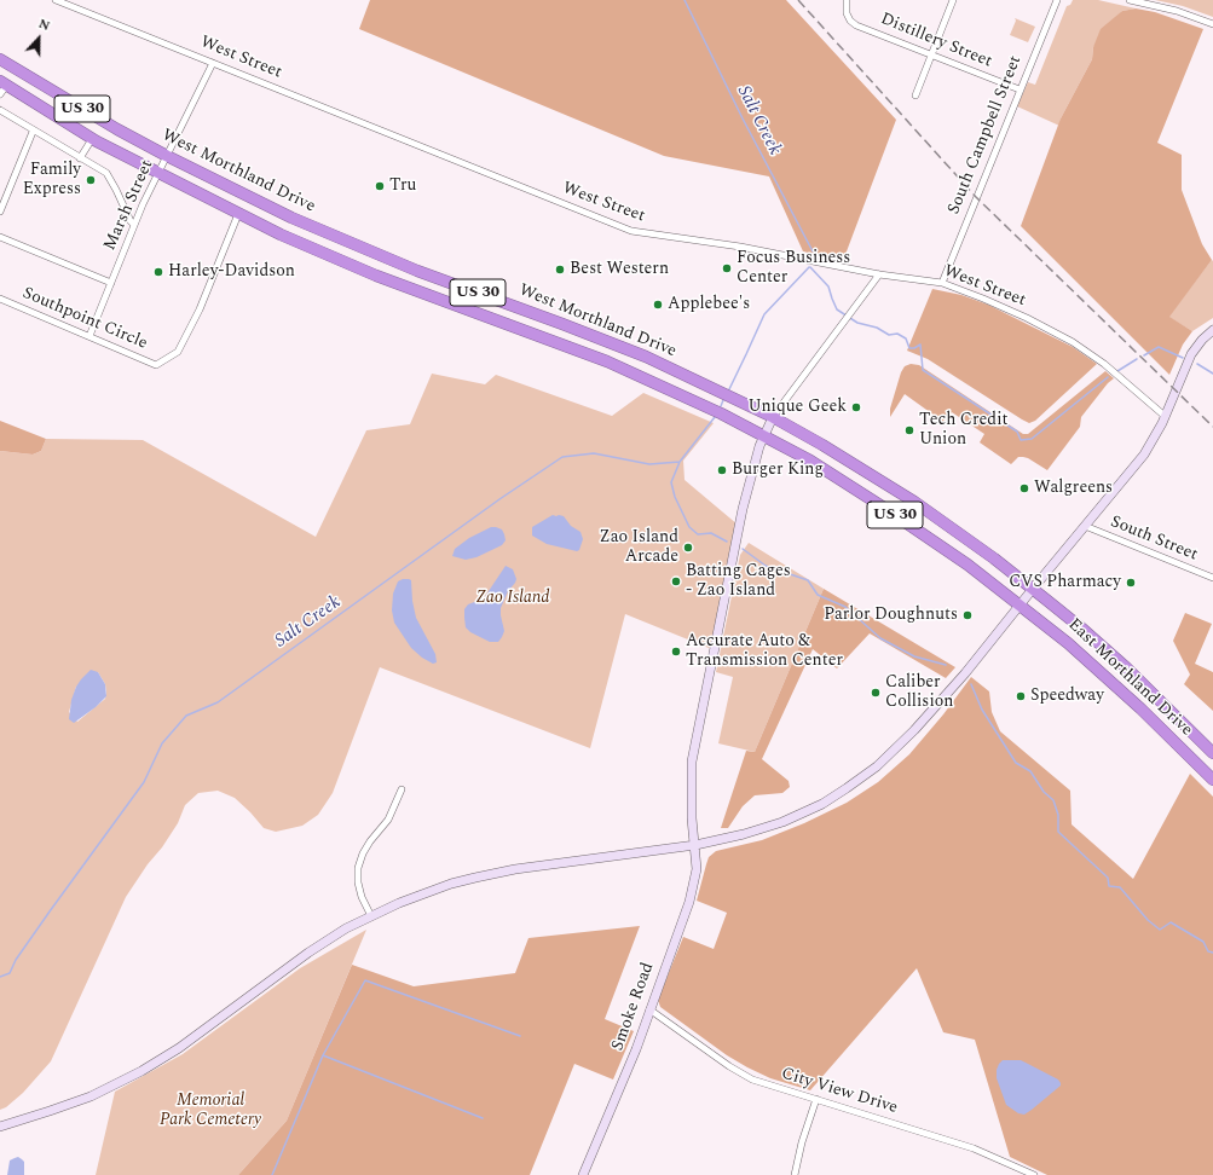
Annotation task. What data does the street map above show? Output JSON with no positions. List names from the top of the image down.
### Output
{
  "streets": {
    "highway": ["US 30", "West Morthland Drive", "East Morthland Drive"],
    "main road": ["Smoke Road"],
    "street": [
      "Distillery Street",
      "West Street",
      "South Campbell Street",
      "Marsh Street",
      "Southpoint Circle",
      "South Street",
      "City View Drive"
    ]
  },
  "crossings": [
    ["Distillery Street", "South Campbell Street"],
    ["West Street", "South Campbell Street"],
    ["West Street", "Marsh Street"],
    ["West Morthland Drive", "Marsh Street"],
    ["West Morthland Drive", "Southpoint Circle"],
    ["West Morthland Drive", "East Morthland Drive"],
    ["West Morthland Drive", "Smoke Road"],
    ["Marsh Street", "Southpoint Circle"],
    ["Smoke Road", "City View Drive"]
  ],
  "water": ["Salt Creek"],
  "parks": ["Zao Island", "Memorial Park Cemetery"],
  "places": [
    "Family Express",
    "Tru",
    "Focus Business Center",
    "Best Western",
    "Harley-Davidson",
    "Applebee's",
    "Unique Geek",
    "Tech Credit Union",
    "Burger King",
    "Walgreens",
    "Zao Island Arcade",
    "Batting Cages - Zao Island",
    "CVS Pharmacy",
    "Parlor Doughnuts",
    "Accurate Auto & Transmission Center",
    "Caliber Collision",
    "Speedway"
  ],
  "north": "top"
}
